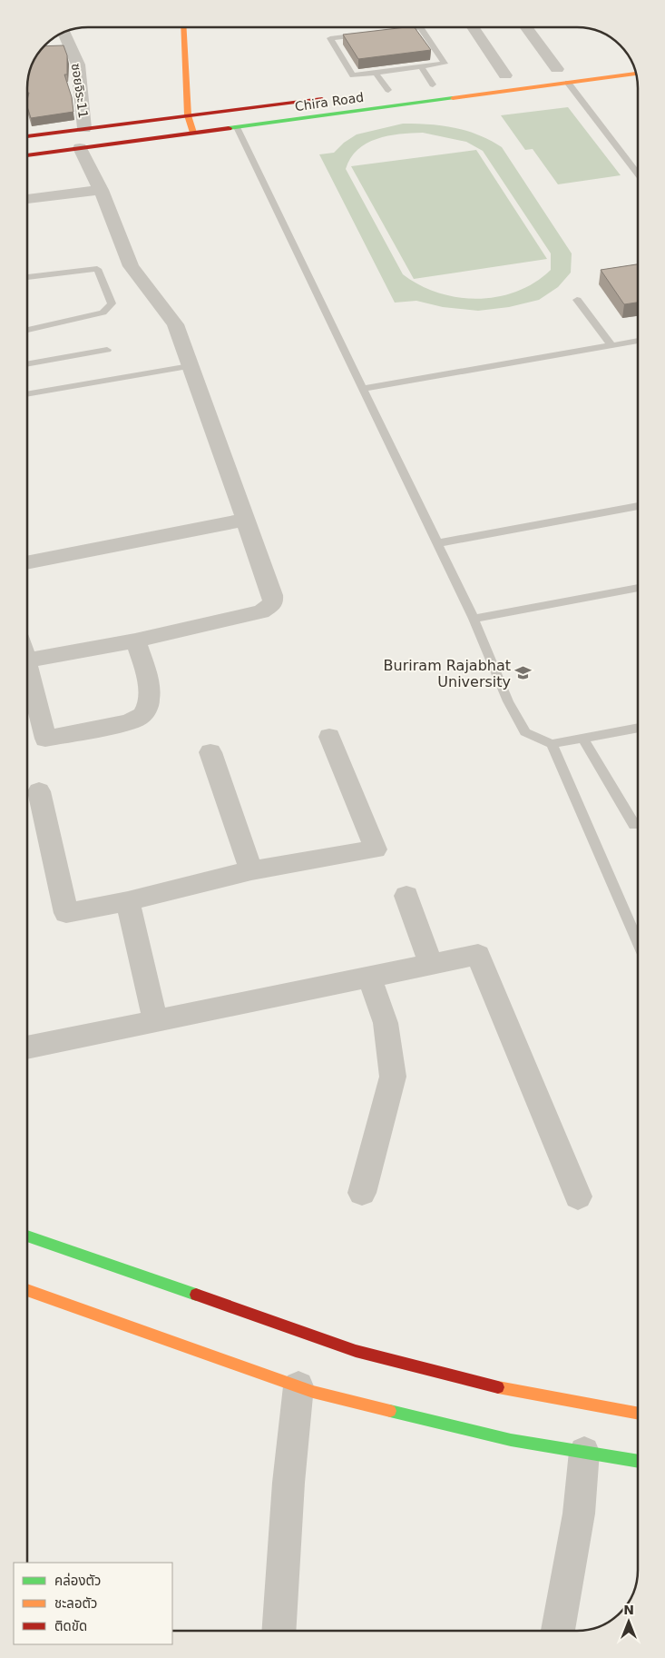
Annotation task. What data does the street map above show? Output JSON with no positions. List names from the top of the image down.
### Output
{
  "streets": {
    "main road": ["Chira Road"],
    "street": ["ซอยจิระ11"]
  },
  "crossings": [
    ["ซอยจิระ11", "Chira Road"]
  ],
  "places": {
    "school or university": ["Buriram Rajabhat University"]
  },
  "legend": ["คล่องตัว", "ชะลอตัว", "ติดขัด"],
  "north": "top"
}
